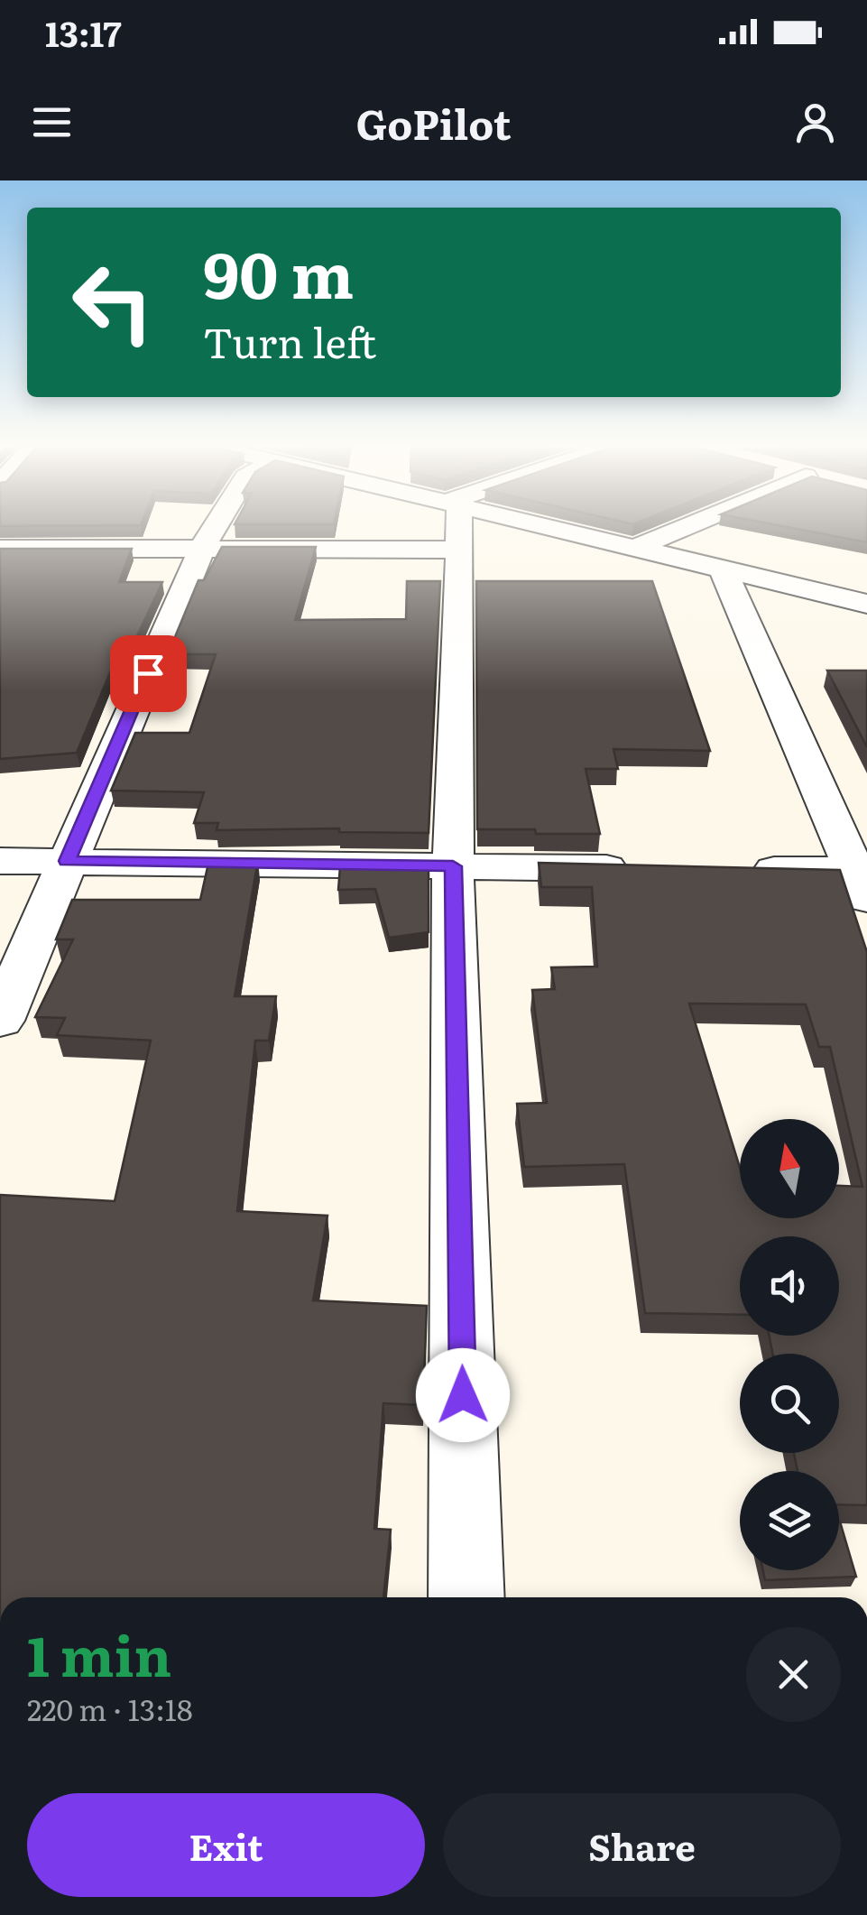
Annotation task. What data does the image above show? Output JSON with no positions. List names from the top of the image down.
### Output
{
  "north": "top",
  "page": {
    "status": "13:17",
    "header": "GoPilot",
    "turn": ["90 m", "Turn left"],
    "heading": ["1 min", "220 m · 13:18"],
    "buttons": ["Exit", "Share"]
  }
}
